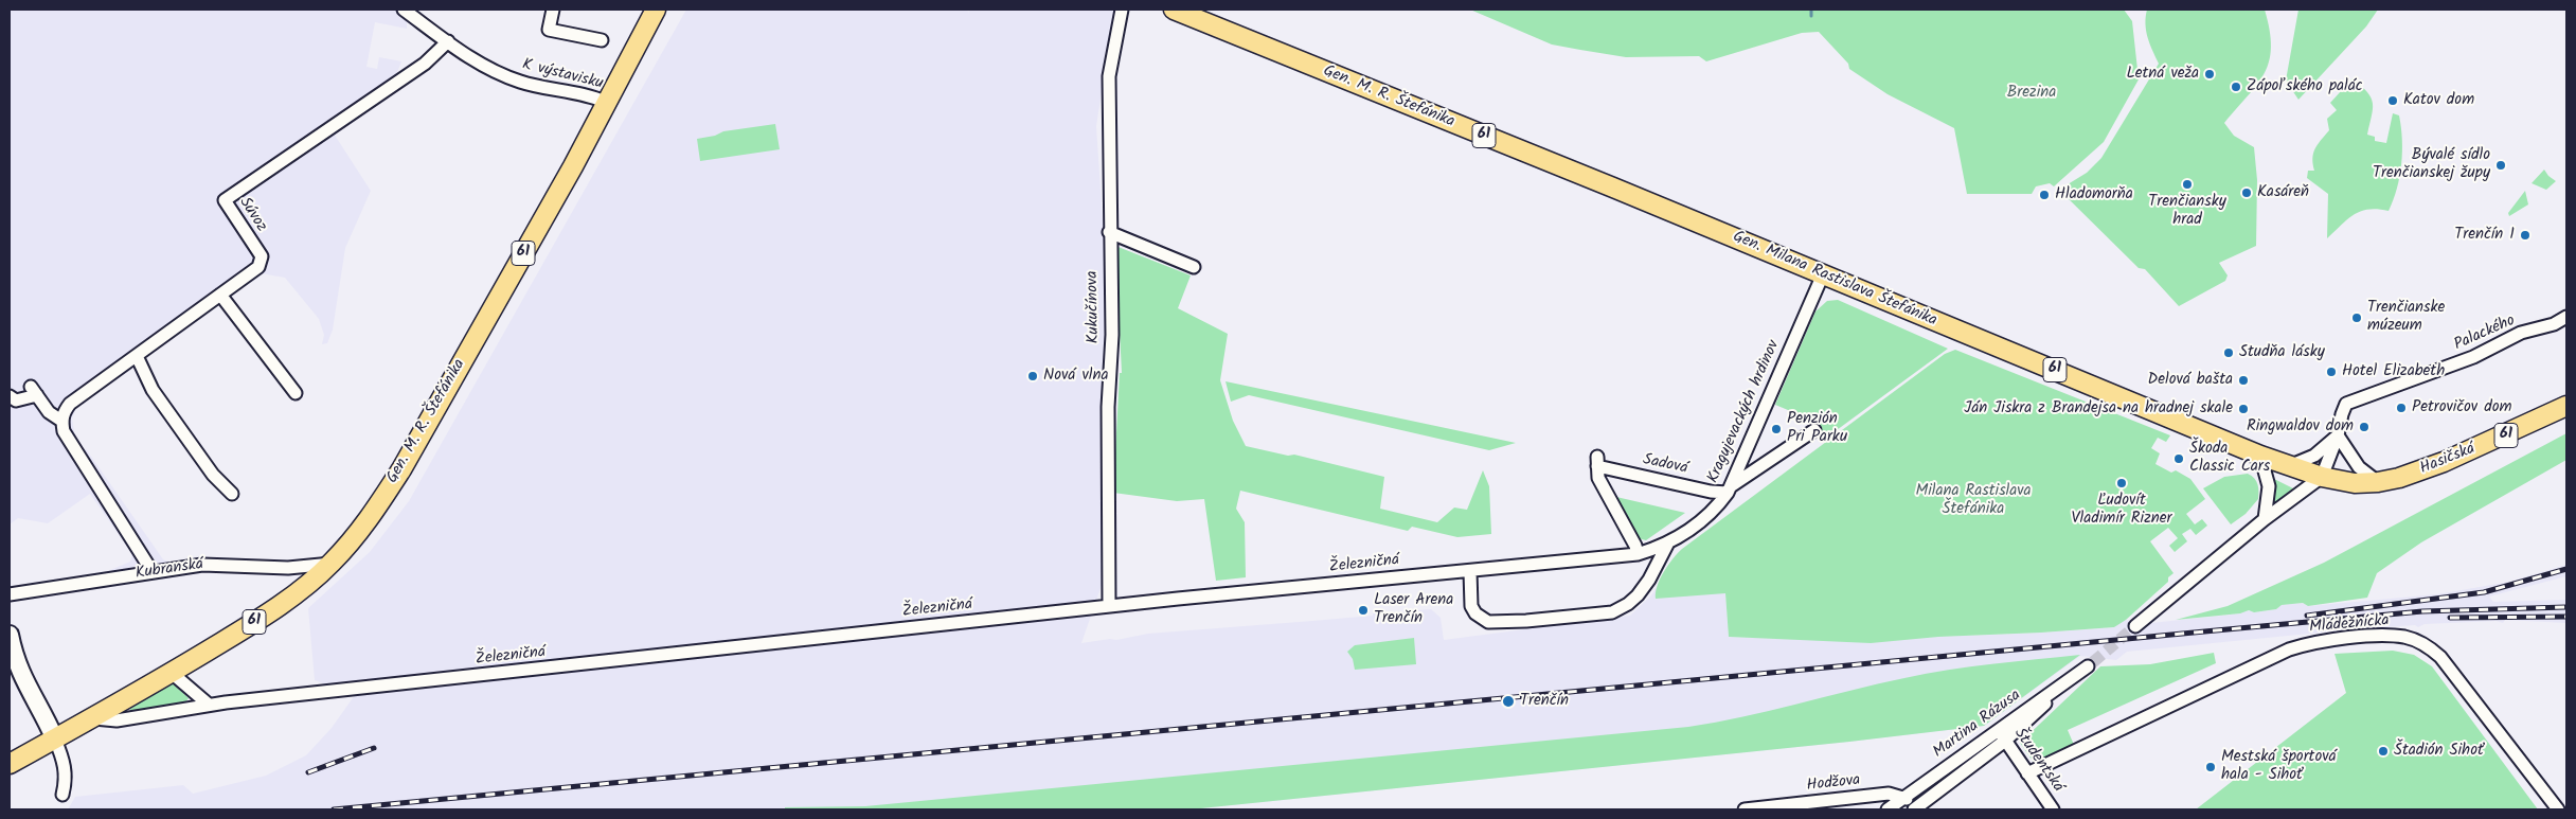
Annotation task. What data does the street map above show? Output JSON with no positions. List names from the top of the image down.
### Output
{
  "streets": {
    "main road": [
      "Gen. M. R. Štefánika",
      "61",
      "Gen. Milana Rastislava Štefánika",
      "Hasičská"
    ],
    "street": [
      "K výstavisku",
      "Súvoz",
      "Kukučínova",
      "Palackého",
      "Kragujevackých hrdinov",
      "Sadová",
      "Železničná",
      "Kubranská",
      "Mládežnícka",
      "Martina Rázusa",
      "Študentská",
      "Hodžova"
    ]
  },
  "crossings": [
    ["K výstavisku", "Gen. M. R. Štefánika"],
    ["K výstavisku", "61"],
    ["K výstavisku", "Súvoz"],
    ["Gen. M. R. Štefánika", "61"],
    ["Gen. M. R. Štefánika", "Gen. Milana Rastislava Štefánika"],
    ["Gen. M. R. Štefánika", "Kubranská"],
    ["61", "Gen. Milana Rastislava Štefánika"],
    ["61", "Palackého"],
    ["61", "Hasičská"],
    ["61", "Železničná"],
    ["Gen. Milana Rastislava Štefánika", "Kragujevackých hrdinov"],
    ["Kukučínova", "Železničná"],
    ["Palackého", "Hasičská"],
    ["Kragujevackých hrdinov", "Sadová"],
    ["Kragujevackých hrdinov", "Železničná"],
    ["Sadová", "Železničná"],
    ["Mládežnícka", "Študentská"],
    ["Martina Rázusa", "Študentská"],
    ["Martina Rázusa", "Hodžova"]
  ],
  "parks": ["Brezina", "Milana Rastislava Štefánika"],
  "places": [
    "Letná veža",
    "Zápoľského palác",
    "Katov dom",
    "Bývalé sídlo Trenčianskej župy",
    "Trenčiansky hrad",
    "Kasáreň",
    "Hladomorňa",
    "Trenčín 1",
    "Trenčianske múzeum",
    "Studňa lásky",
    "Hotel Elizabeth",
    "Nová vlna",
    "Delová bašta",
    "Petrovičov dom",
    "Ján Jiskra z Brandejsa na hradnej skale",
    "Ringwaldov dom",
    "Penzión Pri Parku",
    "Škoda Classic Cars",
    "Ľudovít Vladimír Rizner",
    "Laser Arena Trenčín",
    "Trenčín",
    "Štadión Sihoť",
    "Mestská športová hala - Sihoť"
  ]
}
